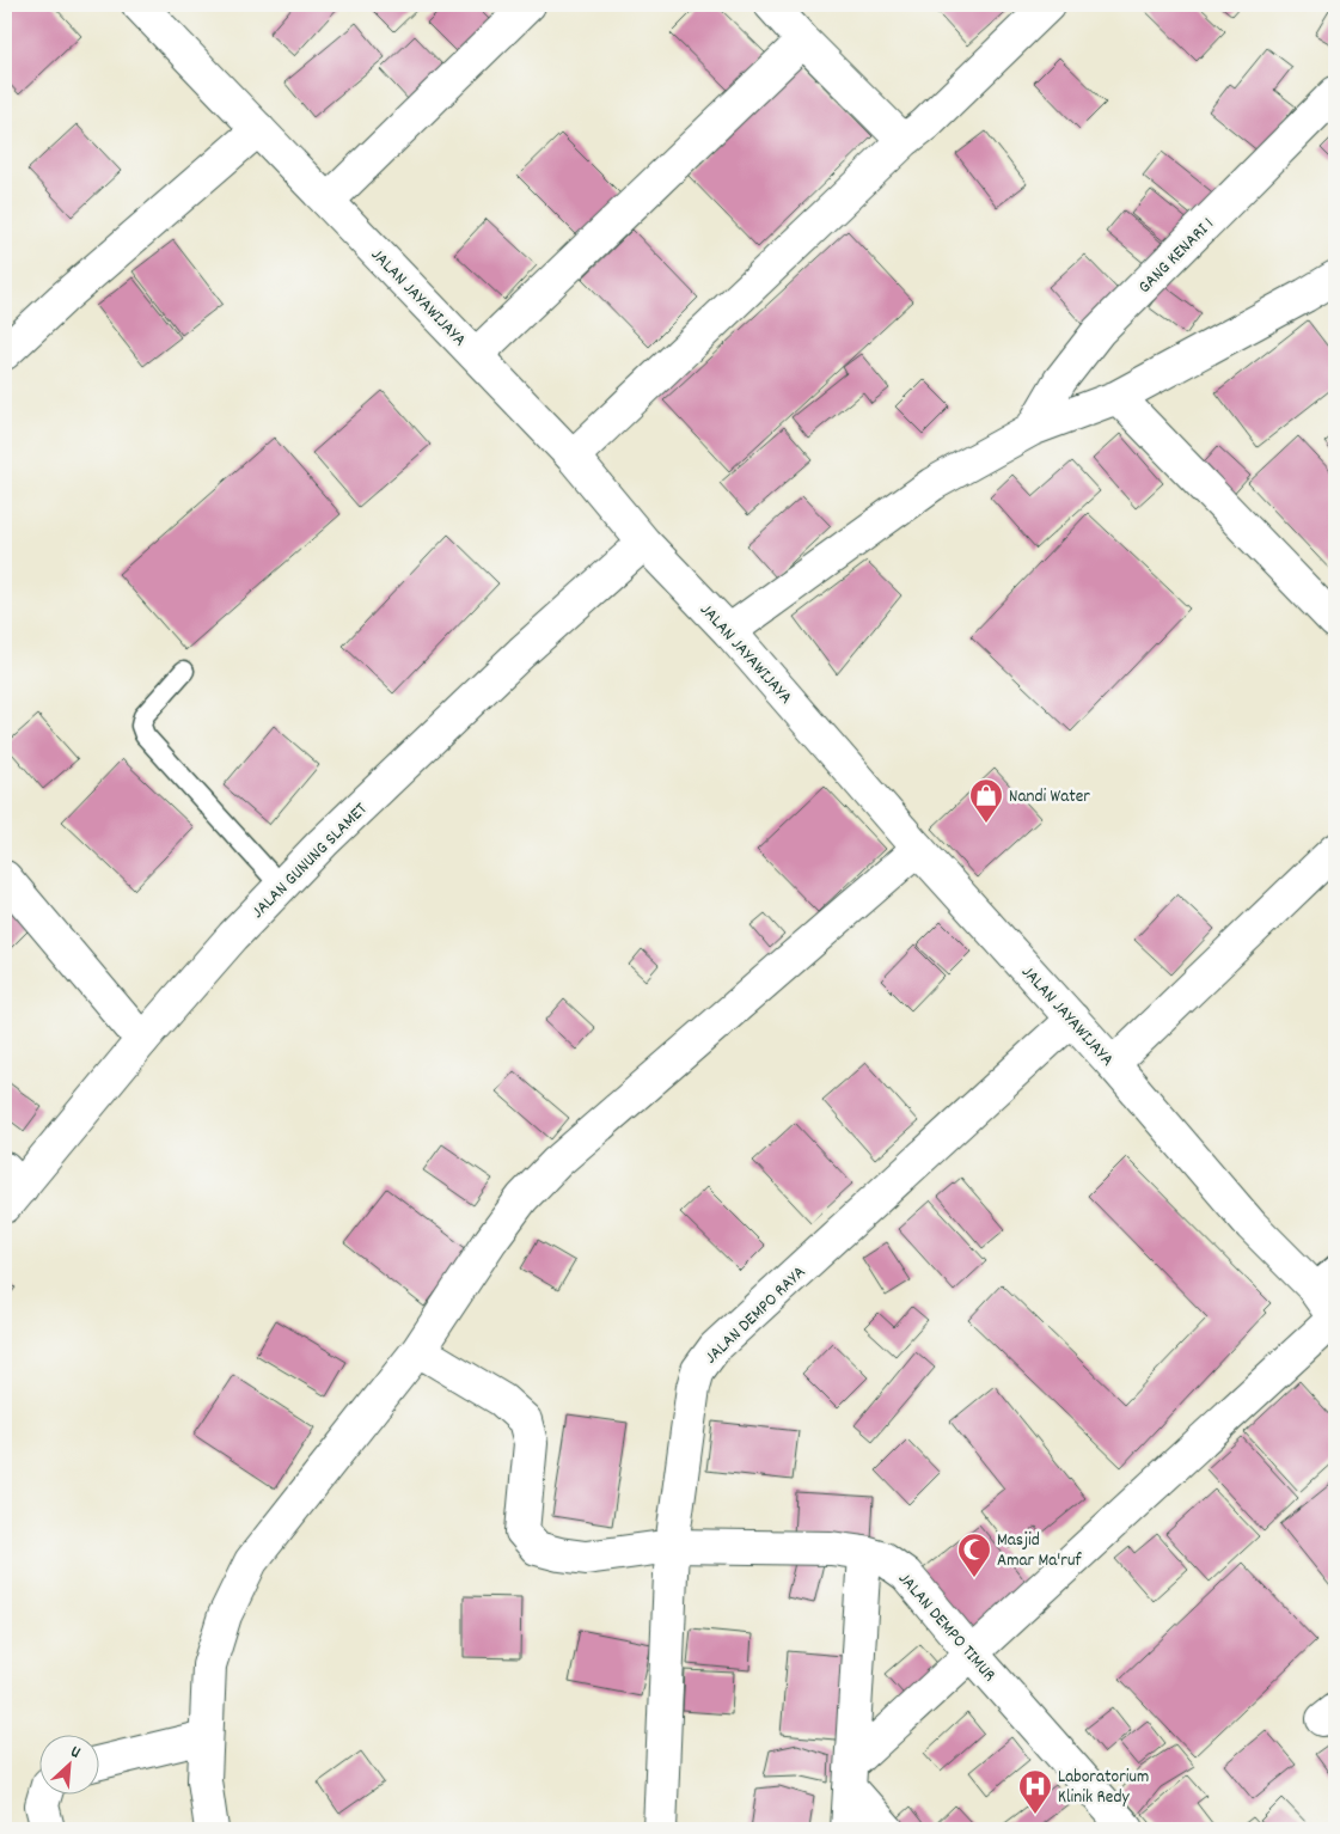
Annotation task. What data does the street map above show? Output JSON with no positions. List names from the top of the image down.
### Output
{
  "streets": {
    "street": [
      "GANG KENARI 1",
      "JALAN JAYAWIJAYA",
      "JALAN GUNUNG SLAMET",
      "JALAN DEMPO RAYA",
      "JALAN DEMPO TIMUR"
    ]
  },
  "crossings": [
    ["JALAN JAYAWIJAYA", "JALAN GUNUNG SLAMET"],
    ["JALAN JAYAWIJAYA", "JALAN DEMPO RAYA"],
    ["JALAN DEMPO RAYA", "JALAN DEMPO TIMUR"]
  ],
  "places": {
    "shop": ["Nandi Water"],
    "mosque": ["Masjid Amar Ma'ruf"],
    "hospital": ["Laboratorium Klinik Redy"]
  },
  "north": "top right"
}
